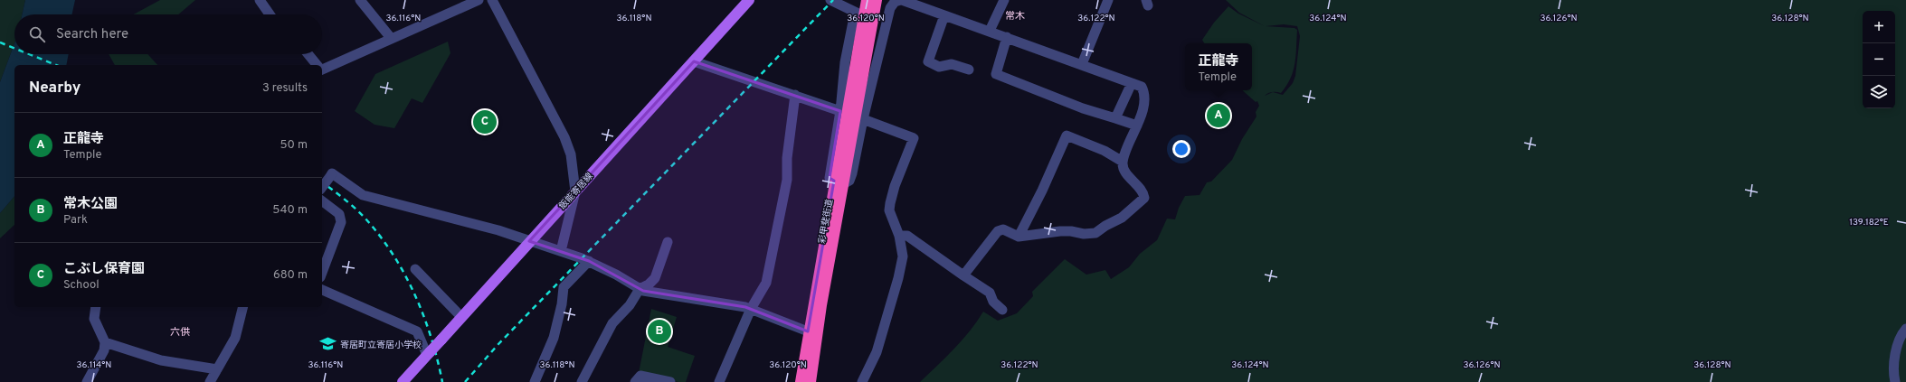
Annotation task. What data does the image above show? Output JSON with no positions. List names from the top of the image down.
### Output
{
  "streets": {
    "highway": ["彩甲斐街道"],
    "main road": ["飯能寄居線"]
  },
  "districts": ["常木", "六供"],
  "places": {
    "school or university": ["寄居町立寄居小学校"]
  },
  "page": {
    "map_buttons": ["+", "−"],
    "search": "Search here",
    "popup": ["正龍寺", "Temple"],
    "heading": ["Nearby", "3 results"],
    "pins": ["A", "C", "B"],
    "list": [
      {
        "mark": "A",
        "name": "正龍寺",
        "note": "Temple",
        "value": "50 m"
      },
      {
        "mark": "B",
        "name": "常木公園",
        "note": "Park",
        "value": "540 m"
      },
      {
        "mark": "C",
        "name": "こぶし保育園",
        "note": "School",
        "value": "680 m"
      }
    ]
  },
  "coordinates": [
    "36.116°N",
    "36.118°N",
    "36.120°N",
    "36.122°N",
    "36.124°N",
    "36.126°N",
    "36.128°N",
    "139.182°E",
    "36.114°N"
  ]
}
